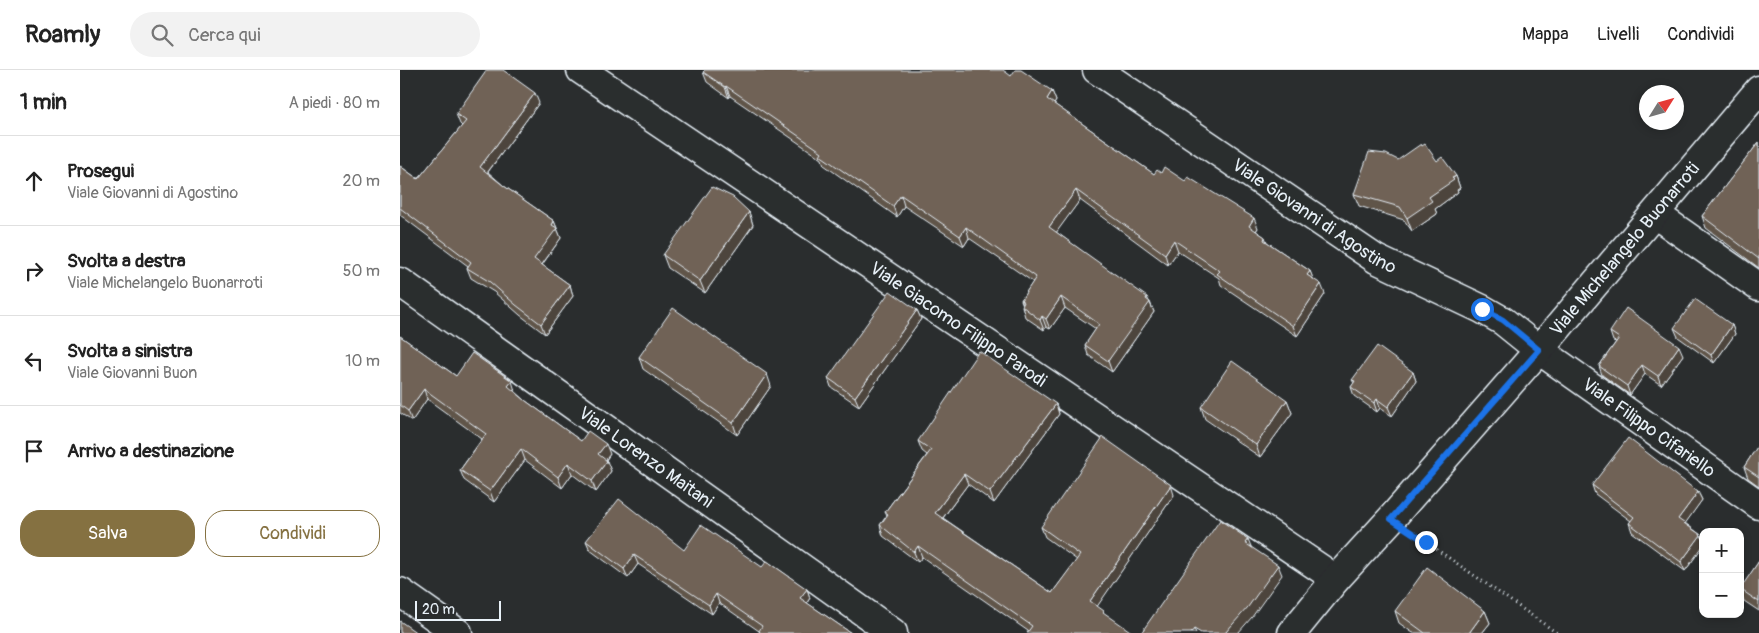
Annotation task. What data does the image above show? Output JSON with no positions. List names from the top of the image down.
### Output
{
  "streets": {
    "street": [
      "Viale Giovanni di Agostino",
      "Viale Michelangelo Buonarroti",
      "Viale Giacomo Filippo Parodi",
      "Viale Filippo Cifariello",
      "Viale Lorenzo Maitani"
    ]
  },
  "crossings": [
    ["Viale Giovanni di Agostino", "Viale Michelangelo Buonarroti"],
    ["Viale Giovanni di Agostino", "Viale Filippo Cifariello"],
    ["Viale Michelangelo Buonarroti", "Viale Giacomo Filippo Parodi"],
    ["Viale Michelangelo Buonarroti", "Viale Filippo Cifariello"]
  ],
  "scale_bar": "20 m",
  "north": "top right",
  "page": {
    "header": "Roamly",
    "search": "Cerca qui",
    "nav": ["Mappa", "Livelli", "Condividi"],
    "heading": ["1 min", "A piedi · 80 m"],
    "list": [
      ["Prosegui", "Viale Giovanni di Agostino", "20 m"],
      ["Svolta a destra", "Viale Michelangelo Buonarroti", "50 m"],
      ["Svolta a sinistra", "Viale Giovanni Buon", "10 m"],
      "Arrivo a destinazione"
    ],
    "buttons": ["Salva", "Condividi"],
    "map_buttons": ["+", "−"],
    "scale": "20 m"
  }
}
